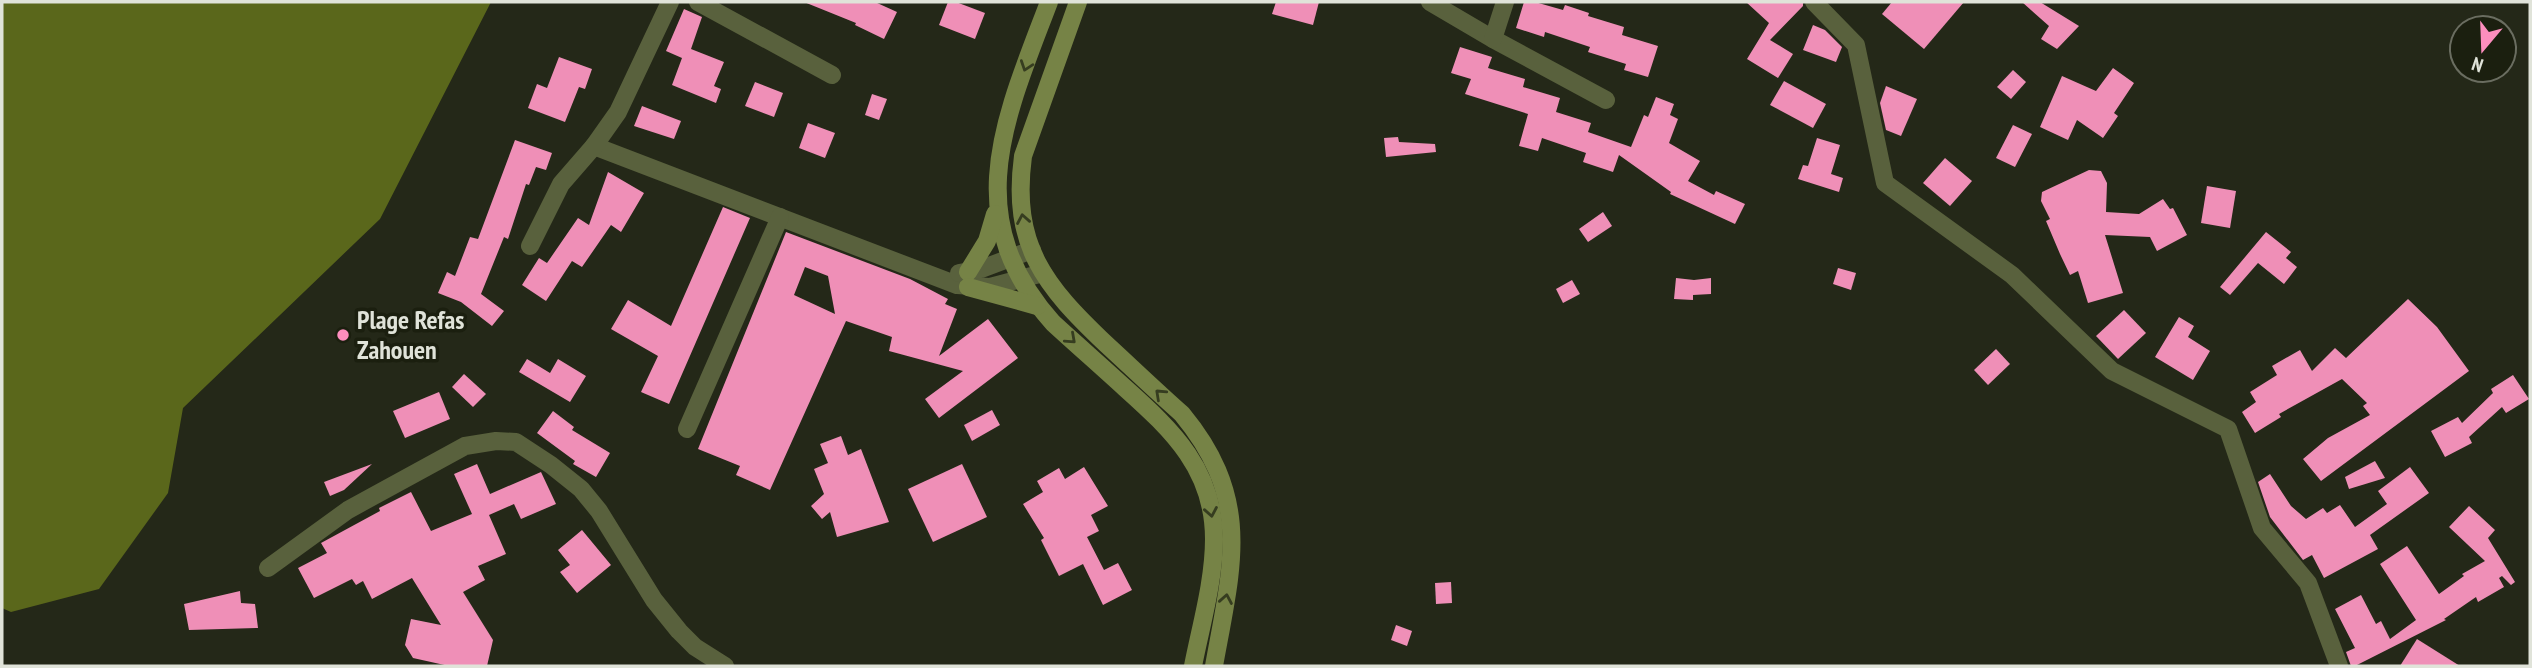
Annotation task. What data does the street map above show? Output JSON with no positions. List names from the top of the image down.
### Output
{
  "places": ["Plage Refas Zahouen"],
  "north": "bottom"
}
